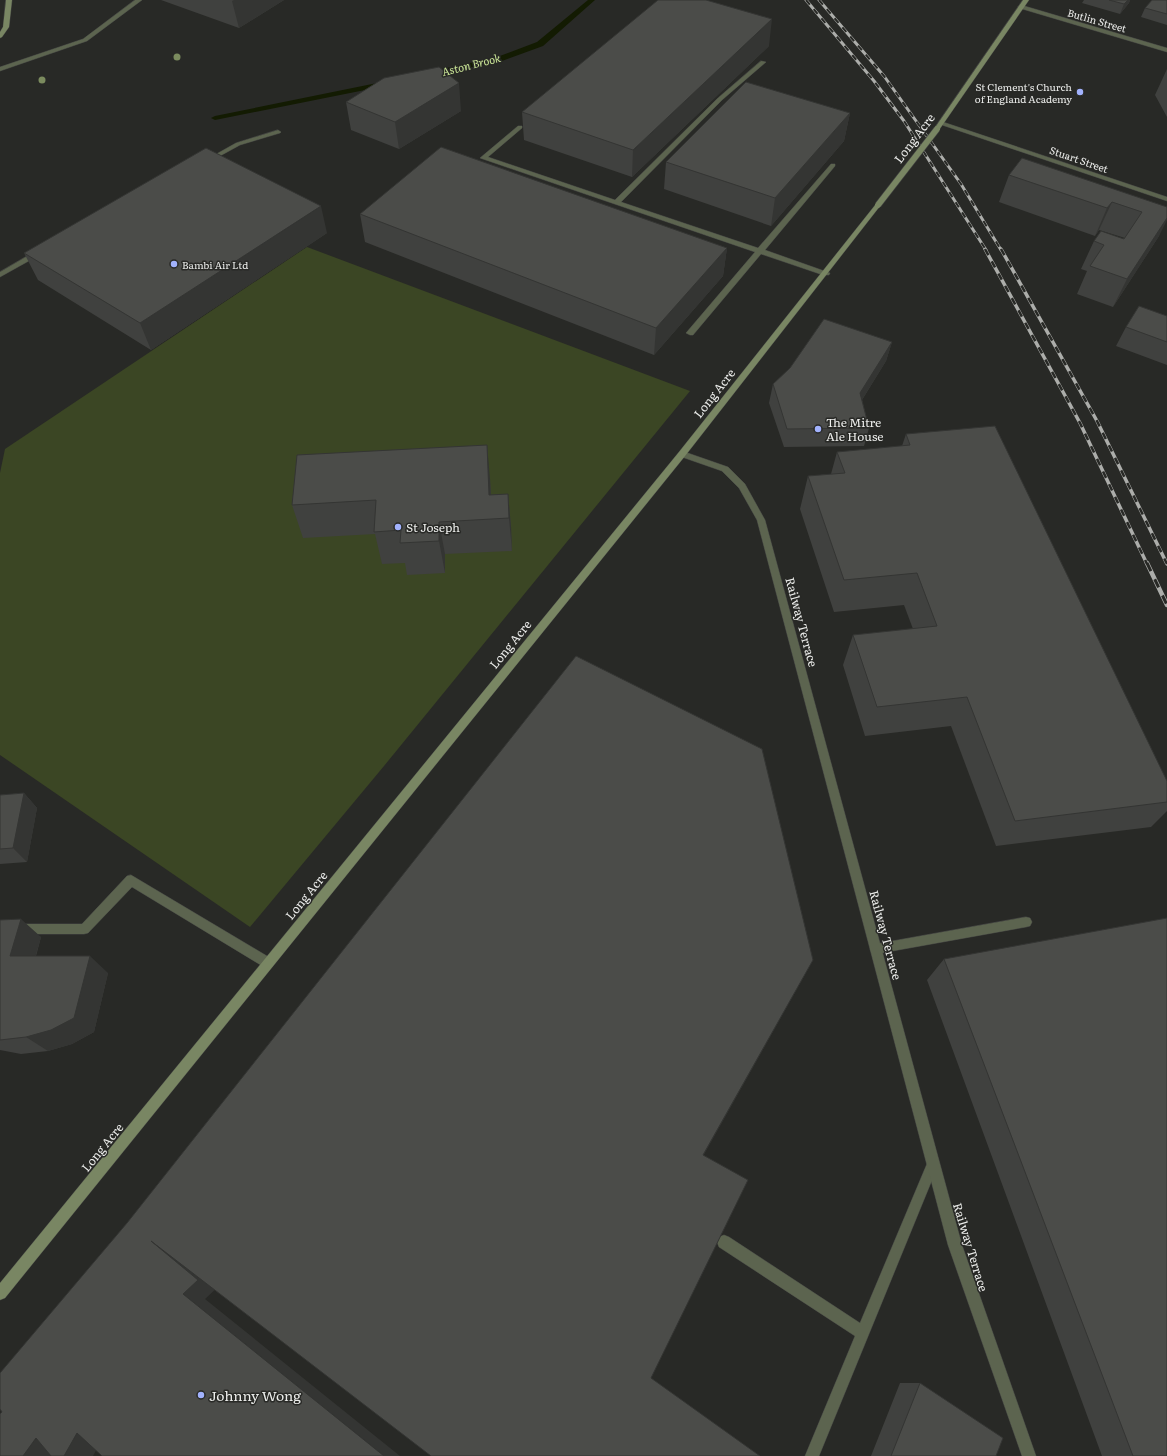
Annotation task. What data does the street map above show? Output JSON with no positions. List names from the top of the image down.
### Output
{
  "streets": {
    "street": [
      "Butlin Street",
      "Long Acre",
      "Stuart Street",
      "Railway Terrace"
    ]
  },
  "crossings": [
    ["Butlin Street", "Long Acre"],
    ["Long Acre", "Stuart Street"],
    ["Long Acre", "Railway Terrace"]
  ],
  "water": ["Aston Brook"],
  "places": [
    "St Clement's Church of England Academy",
    "Bambi Air Ltd",
    "The Mitre Ale House",
    "St Joseph",
    "Johnny Wong"
  ]
}
